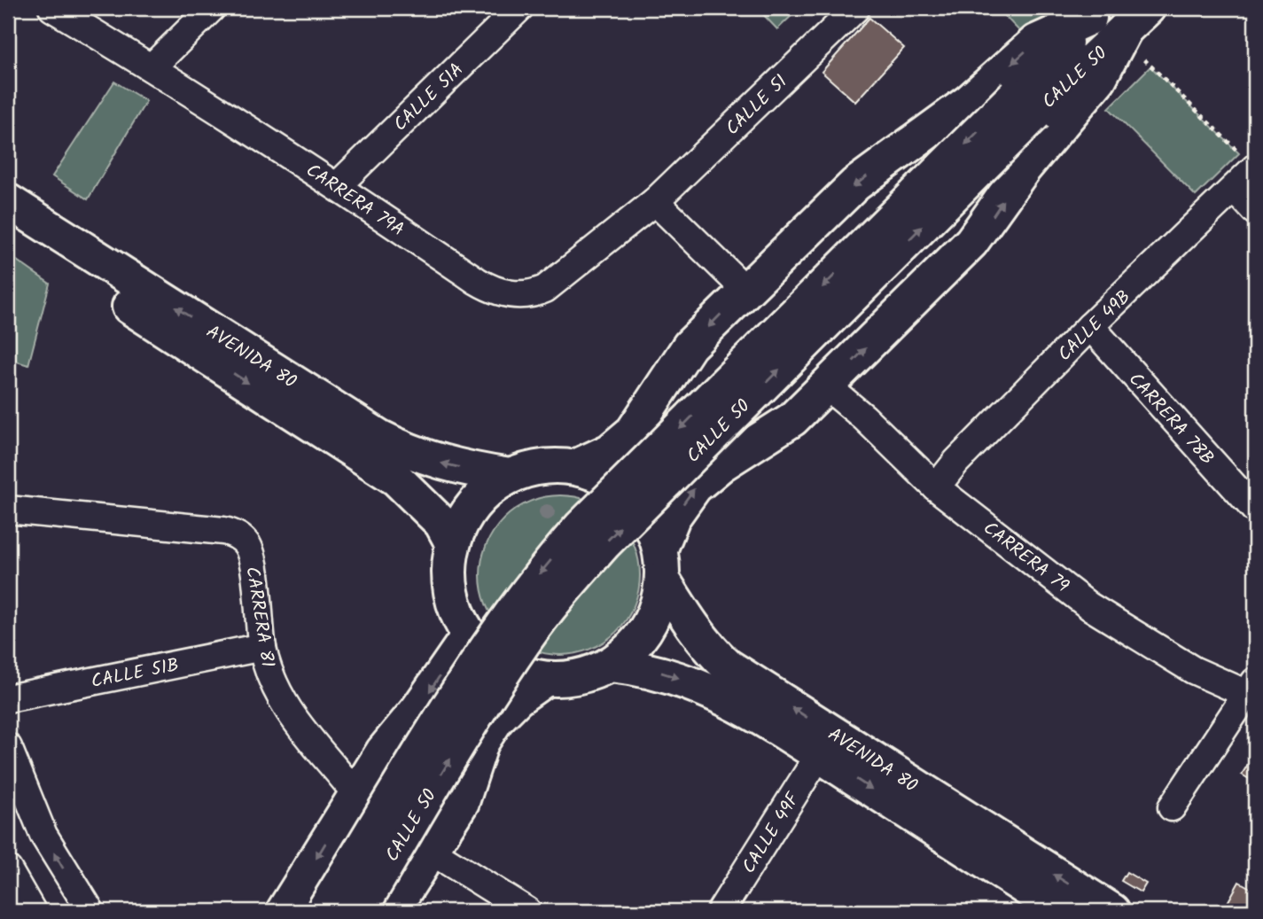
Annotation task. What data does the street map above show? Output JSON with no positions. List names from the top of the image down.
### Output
{
  "streets": {
    "main road": ["CALLE 50", "AVENIDA 80"],
    "street": [
      "CALLE 51A",
      "CALLE 51",
      "CARRERA 79A",
      "CALLE 49B",
      "CARRERA 78B",
      "CARRERA 79",
      "CARRERA 81",
      "CALLE 51B",
      "CALLE 49F"
    ]
  },
  "crossings": [
    ["CALLE 51A", "CARRERA 79A"],
    ["CALLE 51", "CARRERA 79A"],
    ["CALLE 49B", "CARRERA 78B"],
    ["CALLE 49B", "CARRERA 79"],
    ["AVENIDA 80", "CALLE 49F"],
    ["CARRERA 81", "CALLE 51B"]
  ]
}
